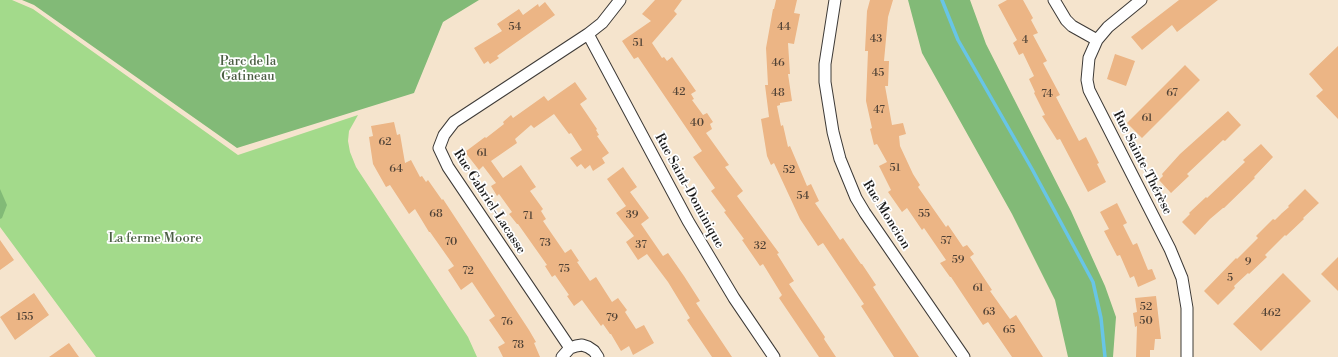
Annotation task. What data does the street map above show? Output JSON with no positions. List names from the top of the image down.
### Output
{
  "streets": {
    "street": [
      "Rue Sainte-Thérèse",
      "Rue Saint-Dominique",
      "Rue Gabriel-Lacasse",
      "Rue Moncion"
    ]
  },
  "crossings": [
    ["Rue Saint-Dominique", "Rue Gabriel-Lacasse"]
  ],
  "parks": ["Parc de la Gatineau", "La ferme Moore"],
  "house_numbers": [
    "54",
    "44",
    "43",
    "4",
    "51",
    "46",
    "45",
    "42",
    "48",
    "67",
    "74",
    "47",
    "61",
    "40",
    "62",
    "61",
    "51",
    "64",
    "52",
    "54",
    "68",
    "55",
    "39",
    "71",
    "57",
    "70",
    "73",
    "37",
    "32",
    "59",
    "9",
    "75",
    "72",
    "5",
    "61",
    "52",
    "63",
    "462",
    "155",
    "79",
    "50",
    "76",
    "65",
    "78"
  ]
}
